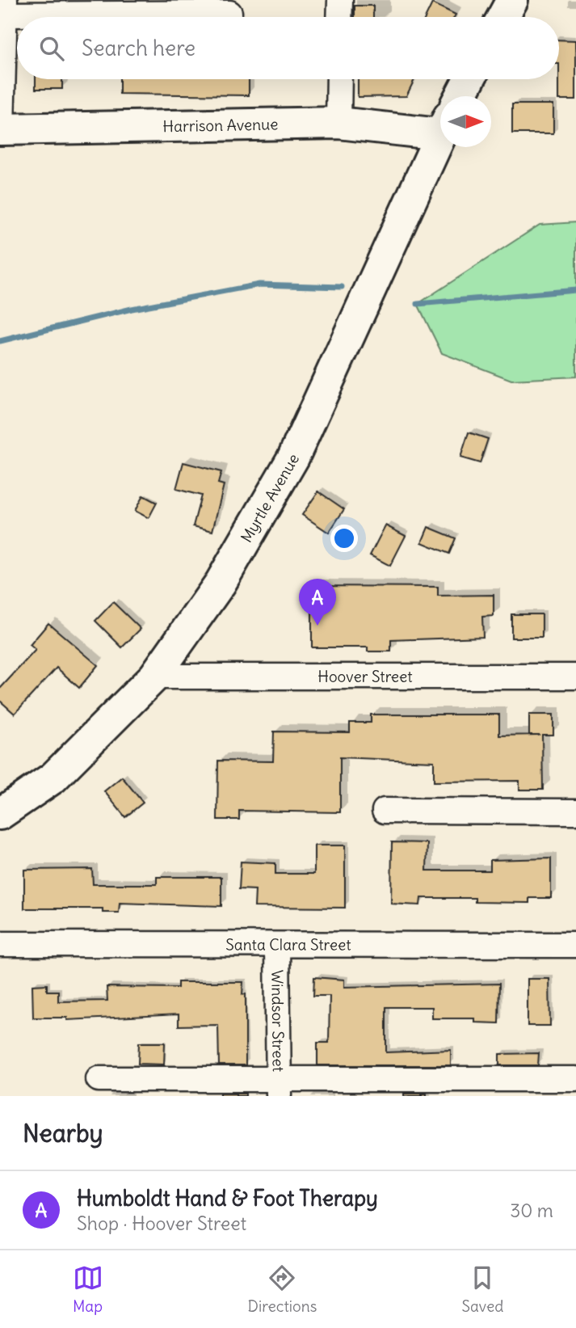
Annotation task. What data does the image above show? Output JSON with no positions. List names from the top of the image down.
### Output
{
  "streets": {
    "main road": ["Harrison Avenue", "Myrtle Avenue"],
    "street": ["Hoover Street", "Santa Clara Street", "Windsor Street"]
  },
  "crossings": [
    ["Myrtle Avenue", "Hoover Street"],
    ["Santa Clara Street", "Windsor Street"]
  ],
  "north": "right",
  "page": {
    "search": "Search here",
    "pins": "A",
    "heading": "Nearby",
    "list": [
      {
        "mark": "A",
        "name": "Humboldt Hand & Foot Therapy",
        "note": "Shop · Hoover Street",
        "value": "30 m"
      }
    ],
    "nav": ["Map", "Directions", "Saved"]
  }
}
